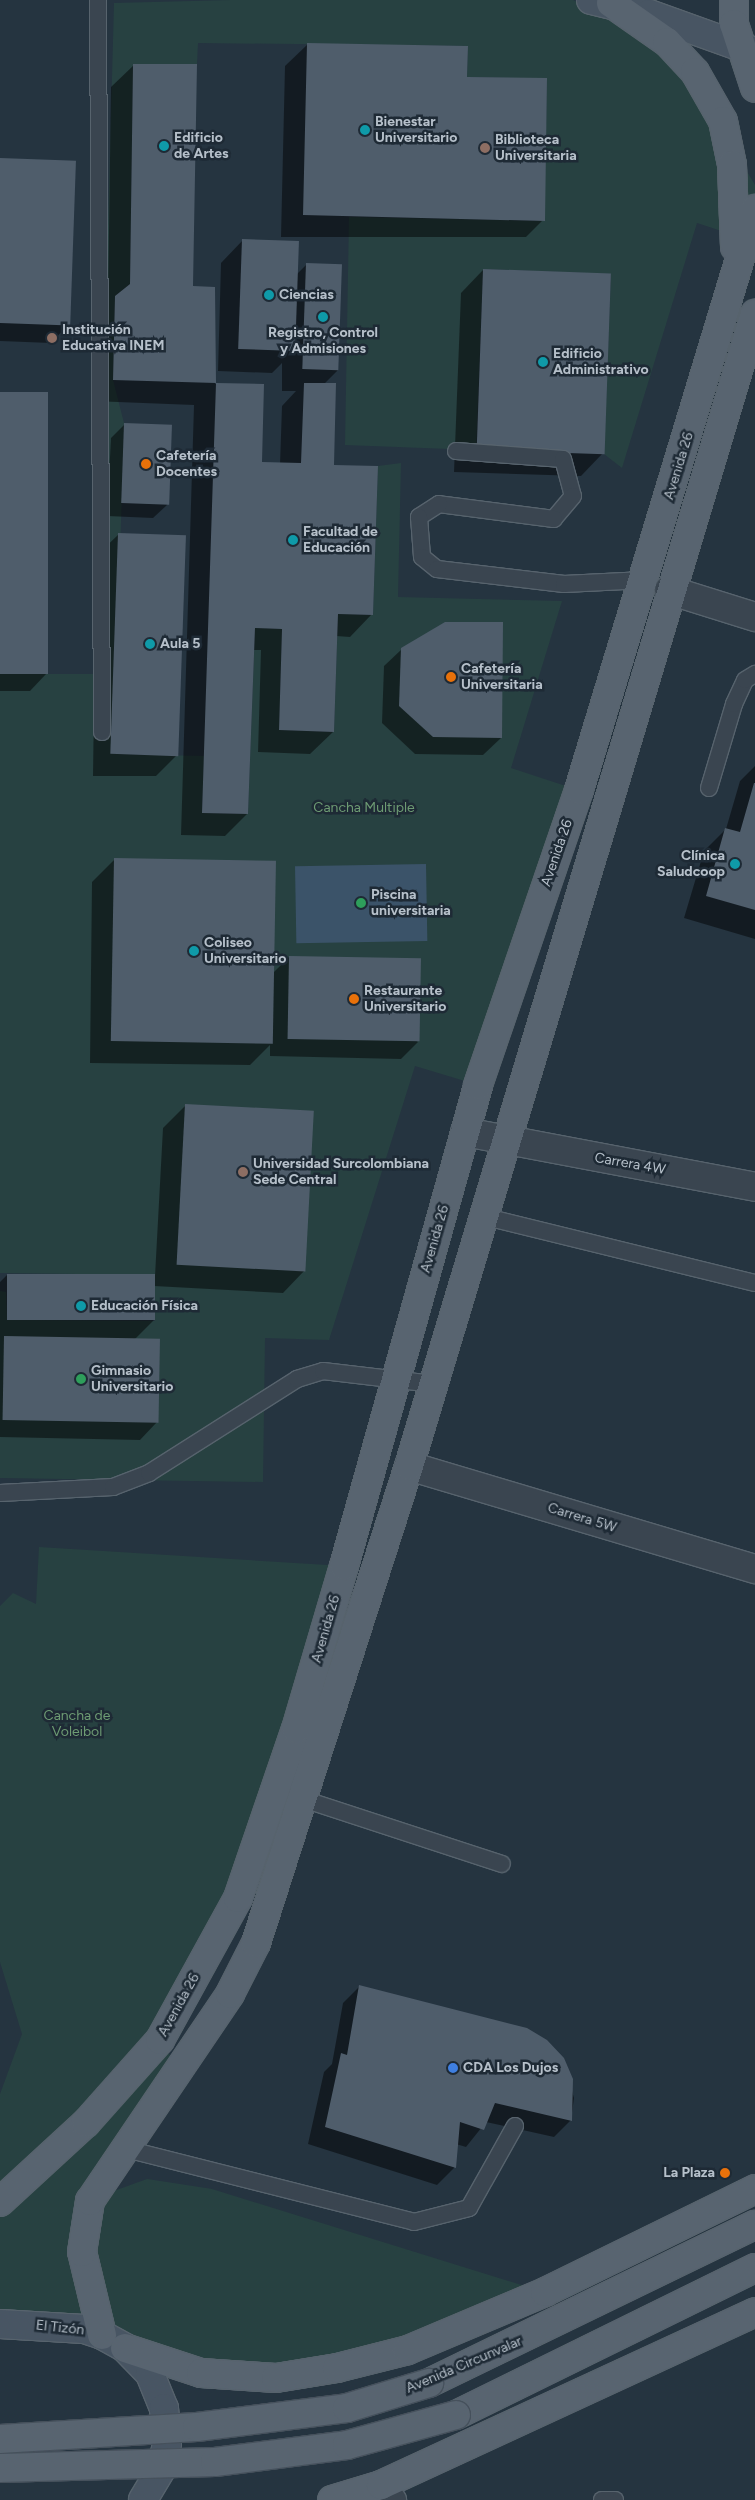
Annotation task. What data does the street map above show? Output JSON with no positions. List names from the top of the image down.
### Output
{
  "streets": {
    "main road": ["Avenida 26", "El Tizón", "Avenida Circunvalar"],
    "street": ["Carrera 4W", "Carrera 5W"]
  },
  "crossings": [
    ["Avenida 26", "Carrera 4W"],
    ["Avenida 26", "Carrera 5W"],
    ["Avenida 26", "El Tizón"]
  ],
  "parks": ["Cancha Multiple", "Cancha de Voleibol"],
  "places": [
    "Bienestar Universitario",
    "Edificio de Artes",
    "Biblioteca Universitaria",
    "Ciencias",
    "Registro, Control y Admisiones",
    "Institución Educativa INEM",
    "Edificio Administrativo",
    "Cafetería Docentes",
    "Facultad de Educación",
    "Aula 5",
    "Cafetería Universitaria",
    "Clínica Saludcoop",
    "Piscina universitaria",
    "Coliseo Universitario",
    "Restaurante Universitario",
    "Universidad Surcolombiana Sede Central",
    "Educación Física",
    "Gimnasio Universitario",
    "CDA Los Dujos",
    "La Plaza"
  ]
}
